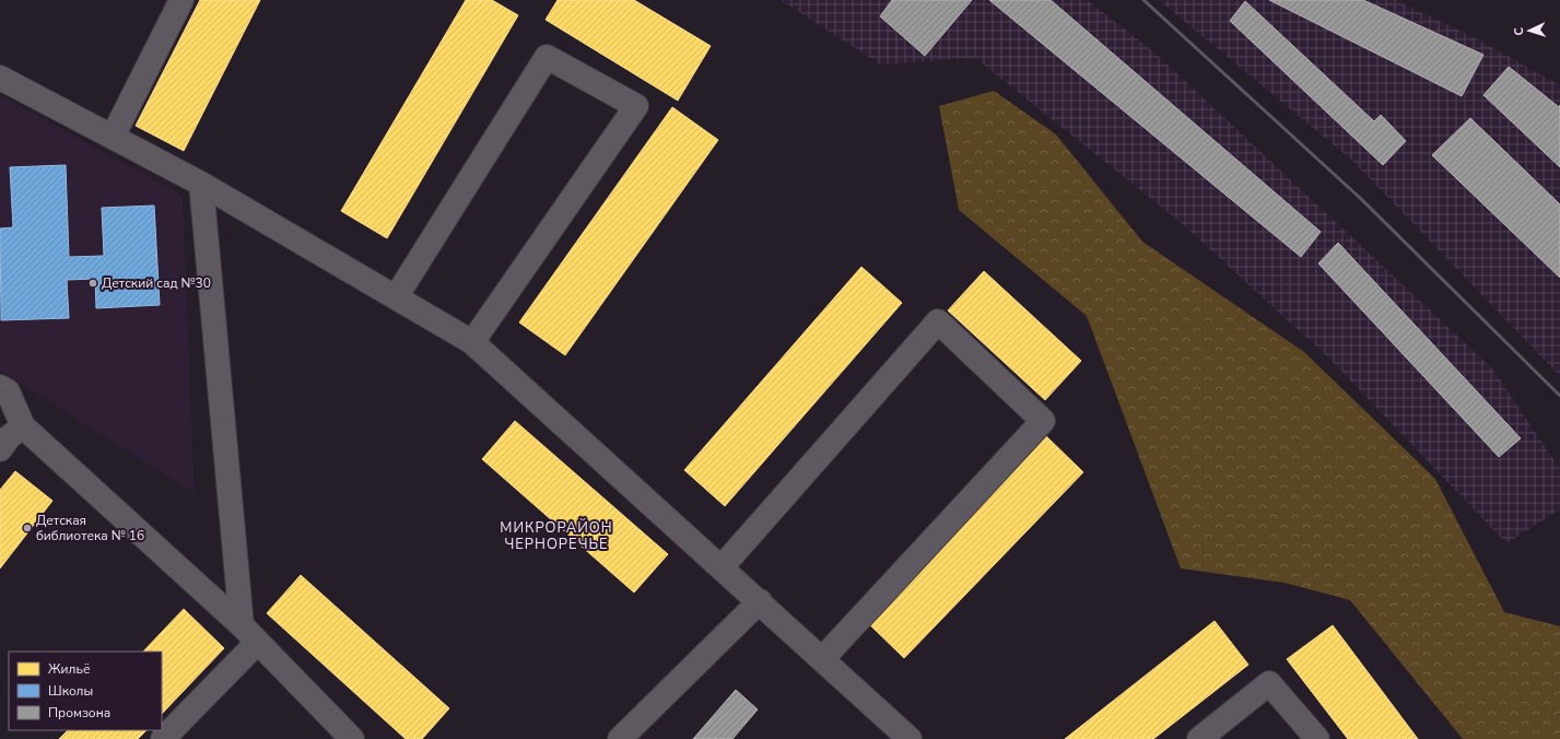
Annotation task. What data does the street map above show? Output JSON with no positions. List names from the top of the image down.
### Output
{
  "districts": ["МИКРОРАЙОН ЧЕРНОРЕЧЬЕ"],
  "places": ["Детский сад №30", "Детская библиотека № 16"],
  "legend": ["Жильё", "Школы", "Промзона"],
  "north": "left"
}
